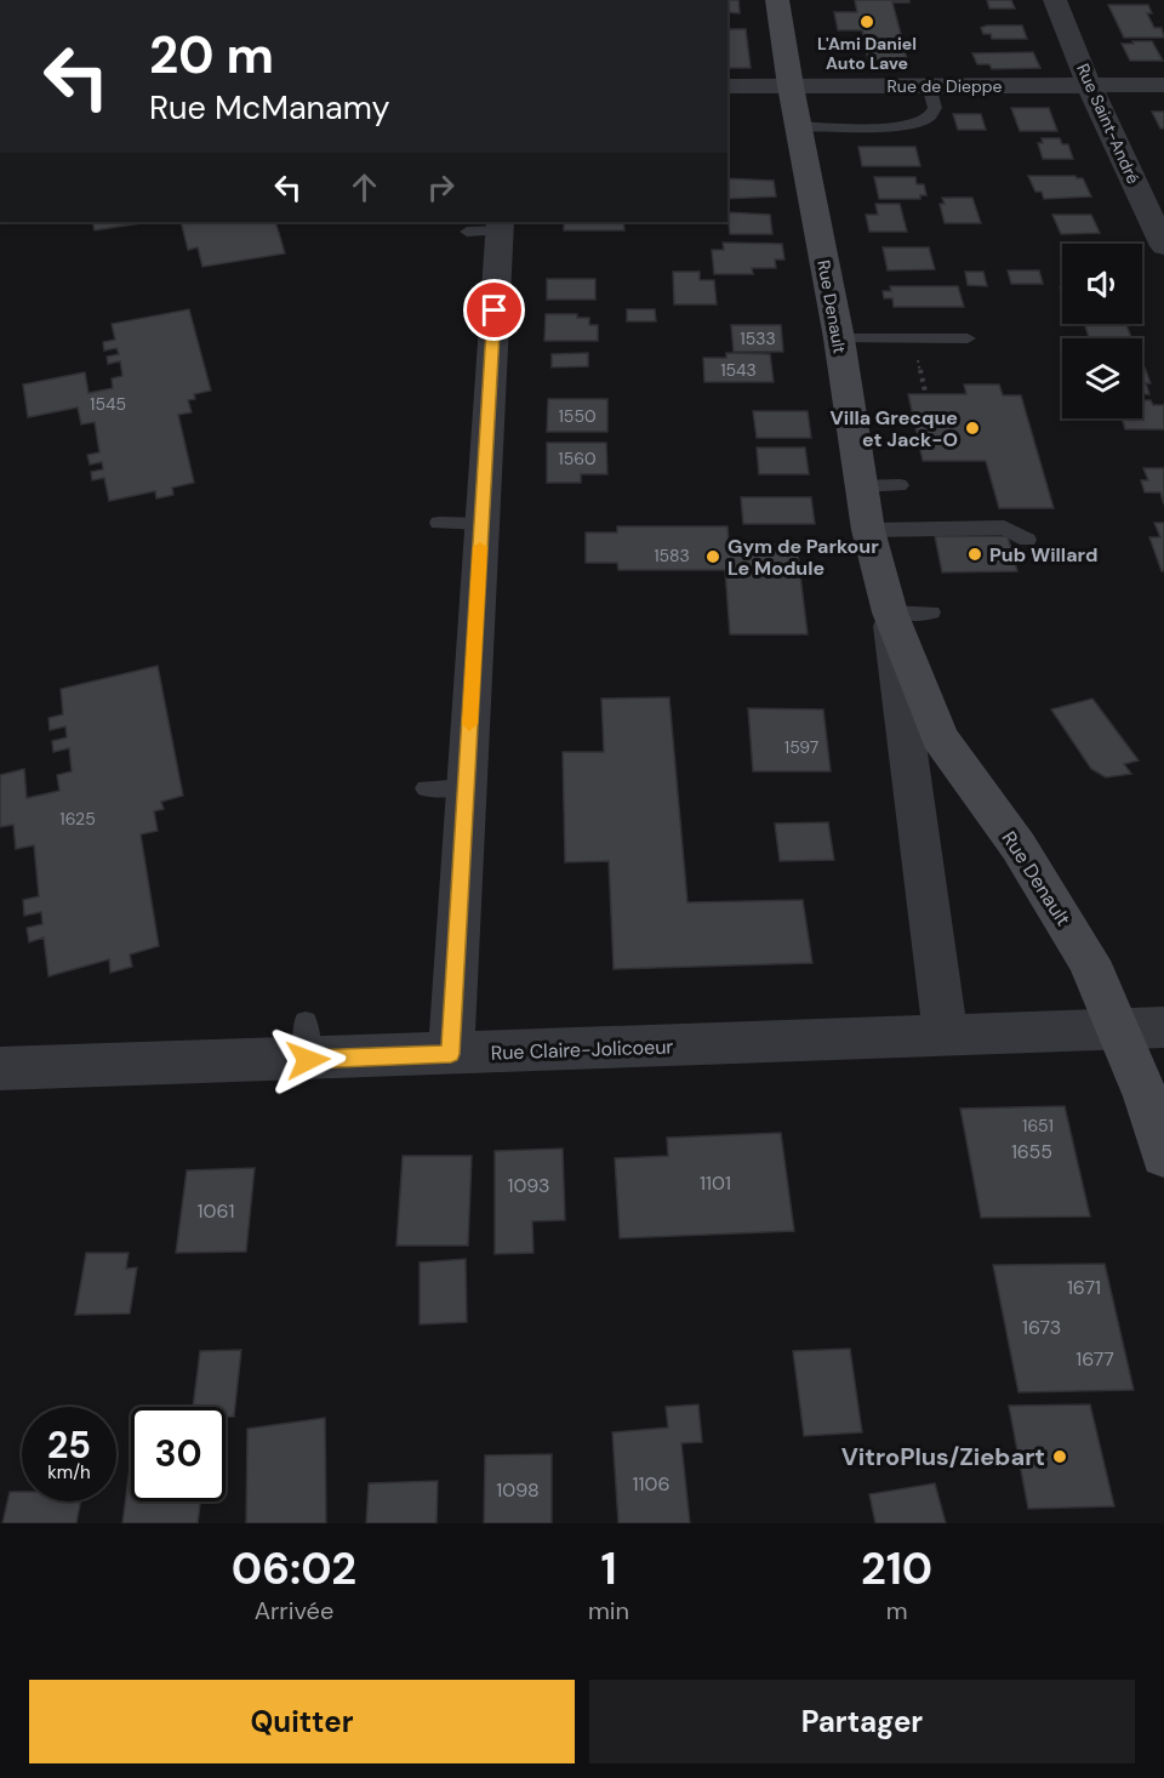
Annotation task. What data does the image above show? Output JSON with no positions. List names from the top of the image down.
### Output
{
  "streets": {
    "main road": ["Rue Denault"],
    "street": ["Rue de Dieppe", "Rue Saint-André", "Rue Claire-Jolicoeur"]
  },
  "crossings": [
    ["Rue de Dieppe", "Rue Saint-André"],
    ["Rue de Dieppe", "Rue Denault"],
    ["Rue Denault", "Rue Claire-Jolicoeur"]
  ],
  "places": [
    "L'Ami Daniel Auto Lave",
    "Villa Grecque et Jack-O",
    "Pub Willard",
    "Gym de Parkour Le Module",
    "VitroPlus/Ziebart"
  ],
  "house_numbers": [
    "1533",
    "1543",
    "1545",
    "1550",
    "1560",
    "1583",
    "1597",
    "1625",
    "1651",
    "1655",
    "1101",
    "1093",
    "1061",
    "1671",
    "1673",
    "1677",
    "1106",
    "1098"
  ],
  "page": {
    "turn": ["20 m", "Rue McManamy"],
    "speed": "25 km/h",
    "limit": "30",
    "eta": [
      "06:02",
      "Arrivée",
      "1",
      "min",
      "210",
      "m"
    ],
    "buttons": ["Quitter", "Partager"]
  }
}
